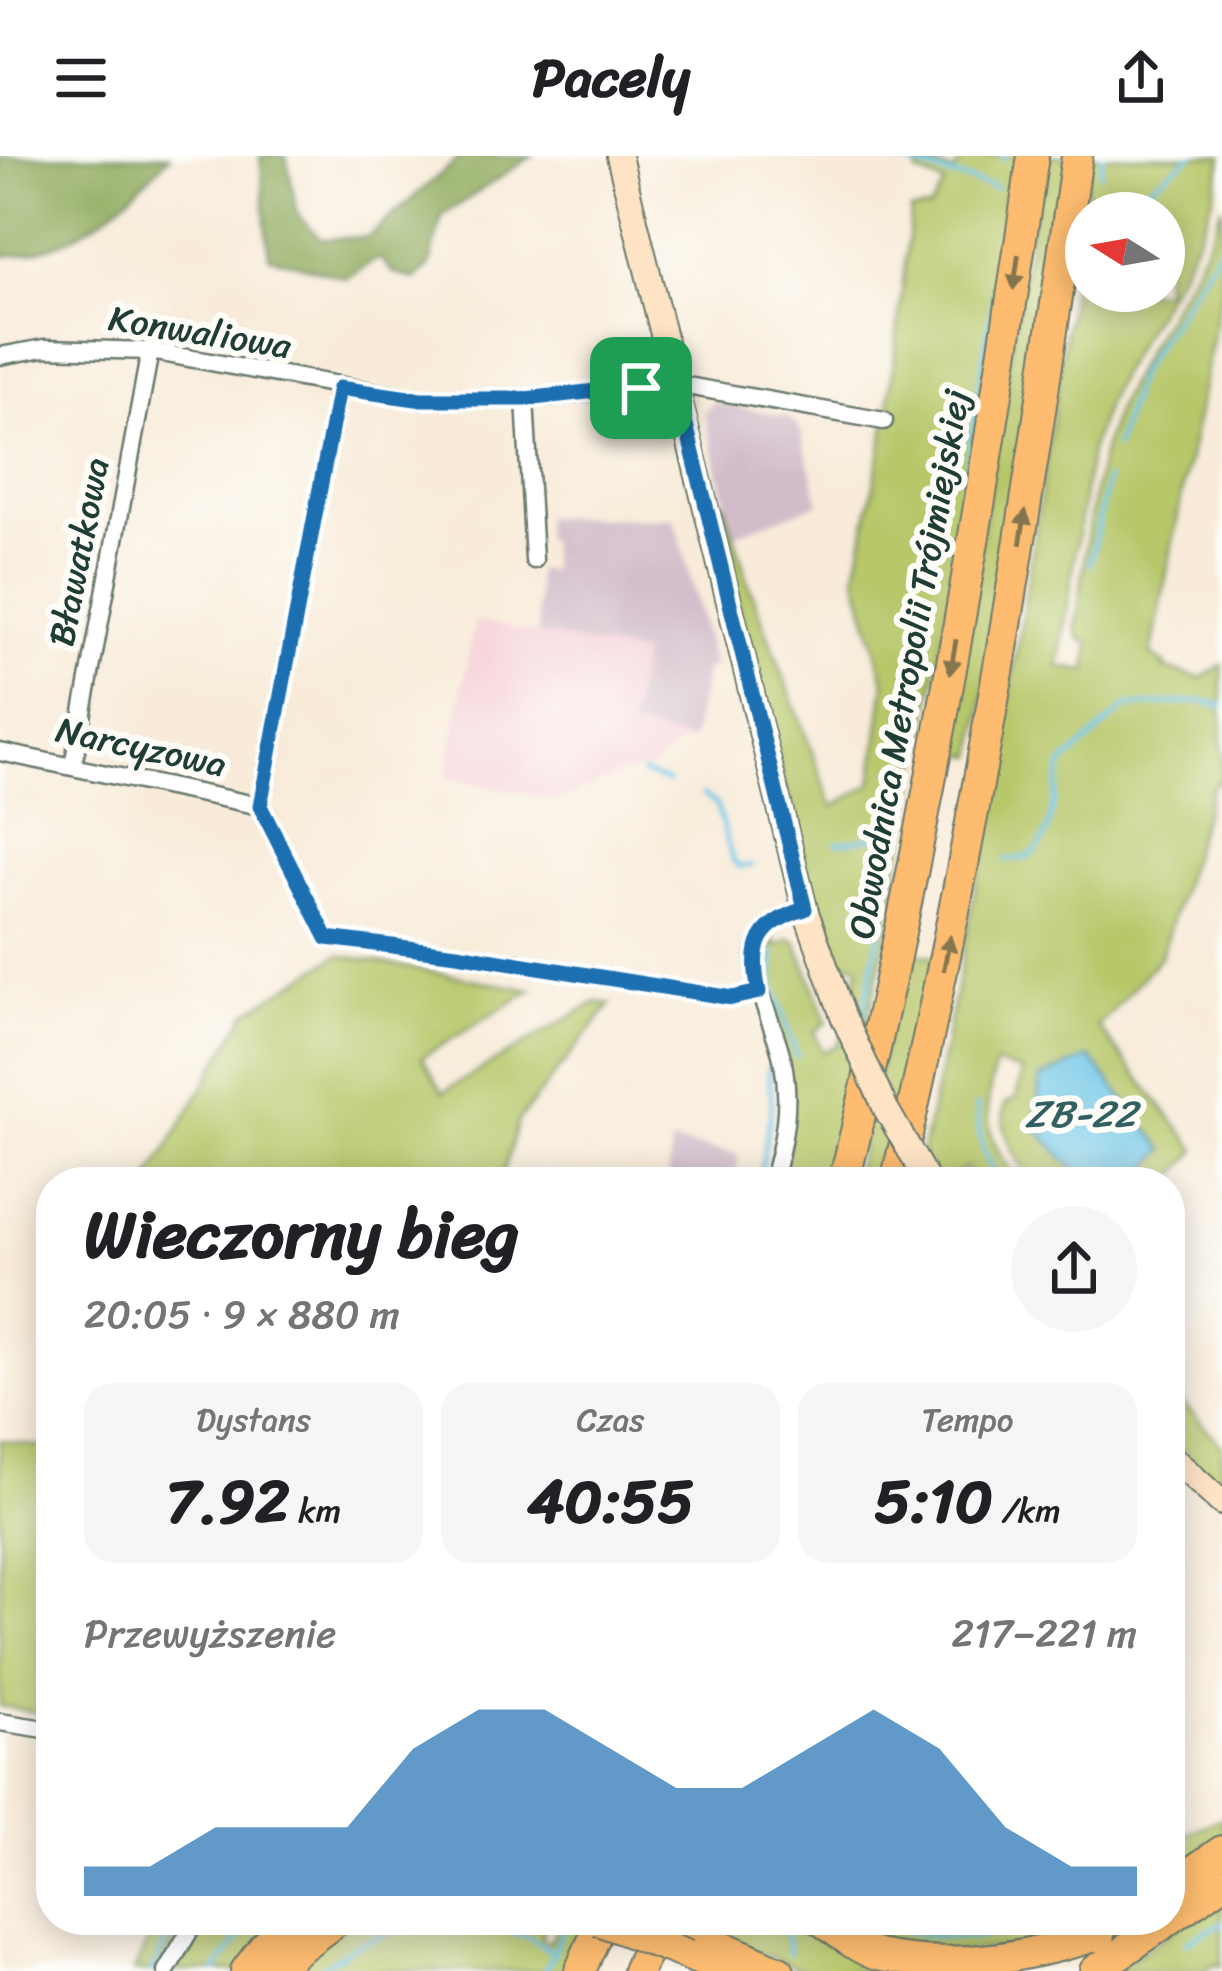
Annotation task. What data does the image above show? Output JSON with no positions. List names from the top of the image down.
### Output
{
  "streets": {
    "highway": ["Obwodnica Metropolii Trójmiejskiej"],
    "street": ["Konwaliowa", "Bławatkowa", "Narcyzowa"]
  },
  "crossings": [
    ["Konwaliowa", "Bławatkowa"],
    ["Bławatkowa", "Narcyzowa"]
  ],
  "water": ["ZB-22"],
  "north": "left",
  "page": {
    "header": "Pacely",
    "heading": ["Wieczorny bieg", "20:05 · 9 × 880 m"],
    "stats": [
      ["Dystans", "7.92 km"],
      ["Czas", "40:55"],
      ["Tempo", "5:10 /km"]
    ],
    "chart": ["Przewyższenie", "217–221 m"]
  }
}
